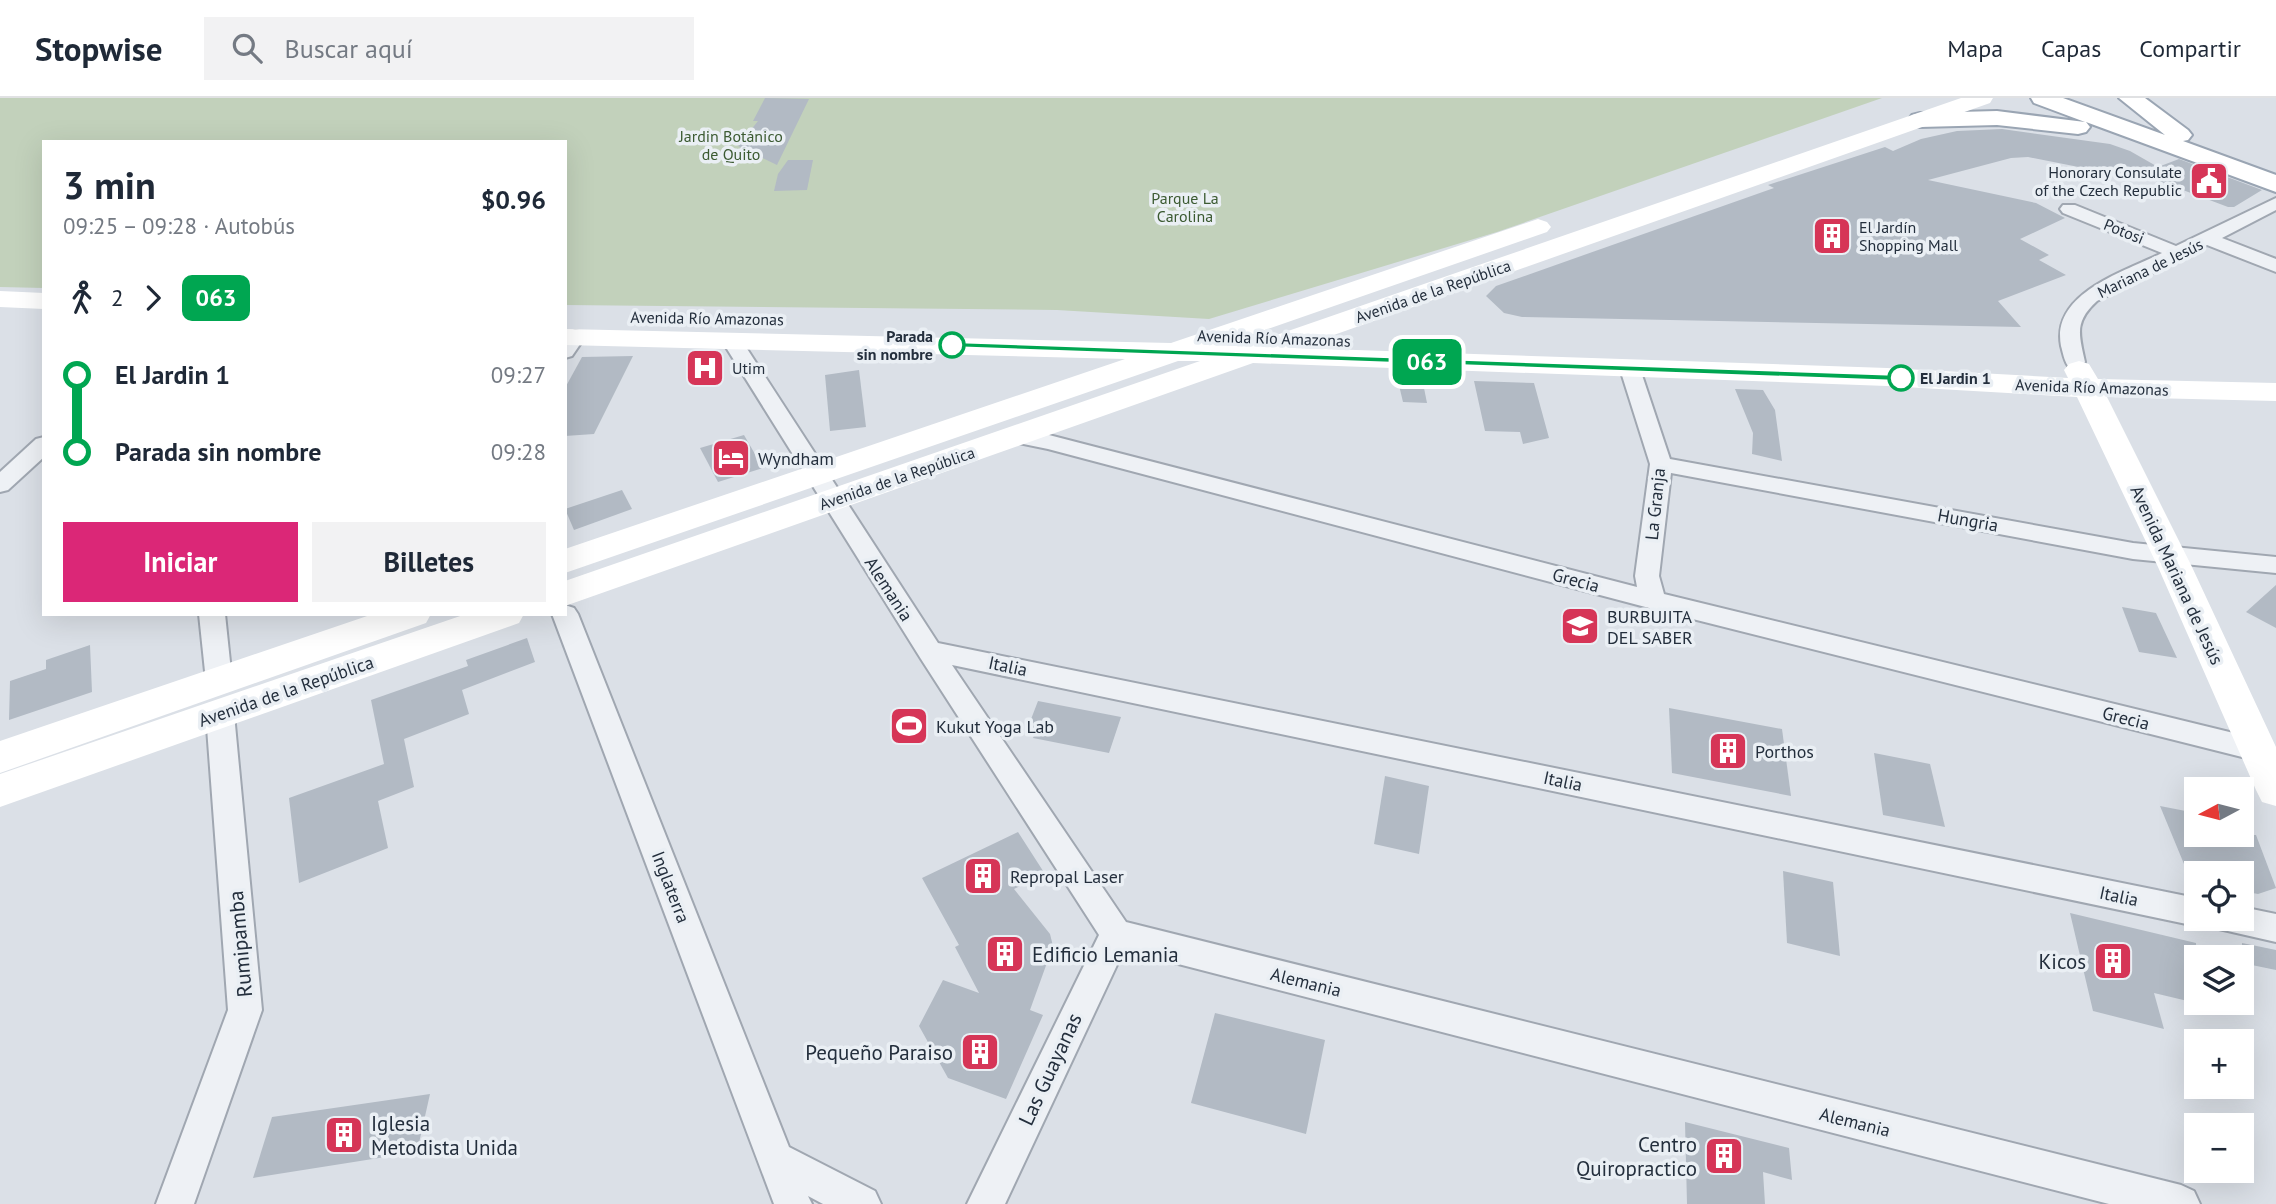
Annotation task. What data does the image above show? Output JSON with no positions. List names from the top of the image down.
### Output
{
  "streets": {
    "main road": ["Avenida de la República", "Avenida Río Amazonas", "Avenida Mariana de Jesús"],
    "street": [
      "Potosi",
      "Mariana de Jesús",
      "La Granja",
      "Hungria",
      "Grecia",
      "Alemania",
      "Italia",
      "Inglaterra",
      "Rumipamba",
      "Las Guayanas"
    ]
  },
  "crossings": [
    ["Potosi", "Mariana de Jesús"],
    ["Mariana de Jesús", "Avenida Río Amazonas"],
    ["Mariana de Jesús", "Avenida Mariana de Jesús"],
    ["Avenida de la República", "Avenida Río Amazonas"],
    ["Avenida de la República", "Grecia"],
    ["Avenida de la República", "Alemania"],
    ["Avenida de la República", "Rumipamba"],
    ["Avenida Río Amazonas", "La Granja"],
    ["Avenida Río Amazonas", "Avenida Mariana de Jesús"],
    ["Avenida Río Amazonas", "Alemania"],
    ["La Granja", "Hungria"],
    ["La Granja", "Grecia"],
    ["Hungria", "Avenida Mariana de Jesús"],
    ["Avenida Mariana de Jesús", "Grecia"],
    ["Alemania", "Italia"],
    ["Alemania", "Las Guayanas"]
  ],
  "parks": ["Jardin Botánico de Quito", "Parque La Carolina"],
  "places": {
    "public building": ["Honorary Consulate of the Czech Republic"],
    "building": [
      "El Jardín Shopping Mall",
      "Porthos",
      "Repropal Laser",
      "Edificio Lemania",
      "Kicos",
      "Pequeño Paraiso",
      "Iglesia Metodista Unida",
      "Centro Quiropractico"
    ],
    "other": ["Parada sin nombre", "El Jardin 1"],
    "hospital": ["Utim"],
    "hotel": ["Wyndham"],
    "school or university": ["BURBUJITA DEL SABER"],
    "sports": ["Kukut Yoga Lab"]
  },
  "lines": ["bus line 063"],
  "north": "left",
  "page": {
    "header": "Stopwise",
    "search": "Buscar aquí",
    "nav": ["Mapa", "Capas", "Compartir"],
    "on_map": "063",
    "heading": ["3 min", "09:25 – 09:28 · Autobús", "$0.96"],
    "legs": ["2", "063"],
    "list": [
      {
        "name": "El Jardin 1",
        "value": "09:27"
      },
      {
        "name": "Parada sin nombre",
        "value": "09:28"
      }
    ],
    "buttons": ["Iniciar", "Billetes"],
    "map_buttons": ["+", "−"]
  }
}
